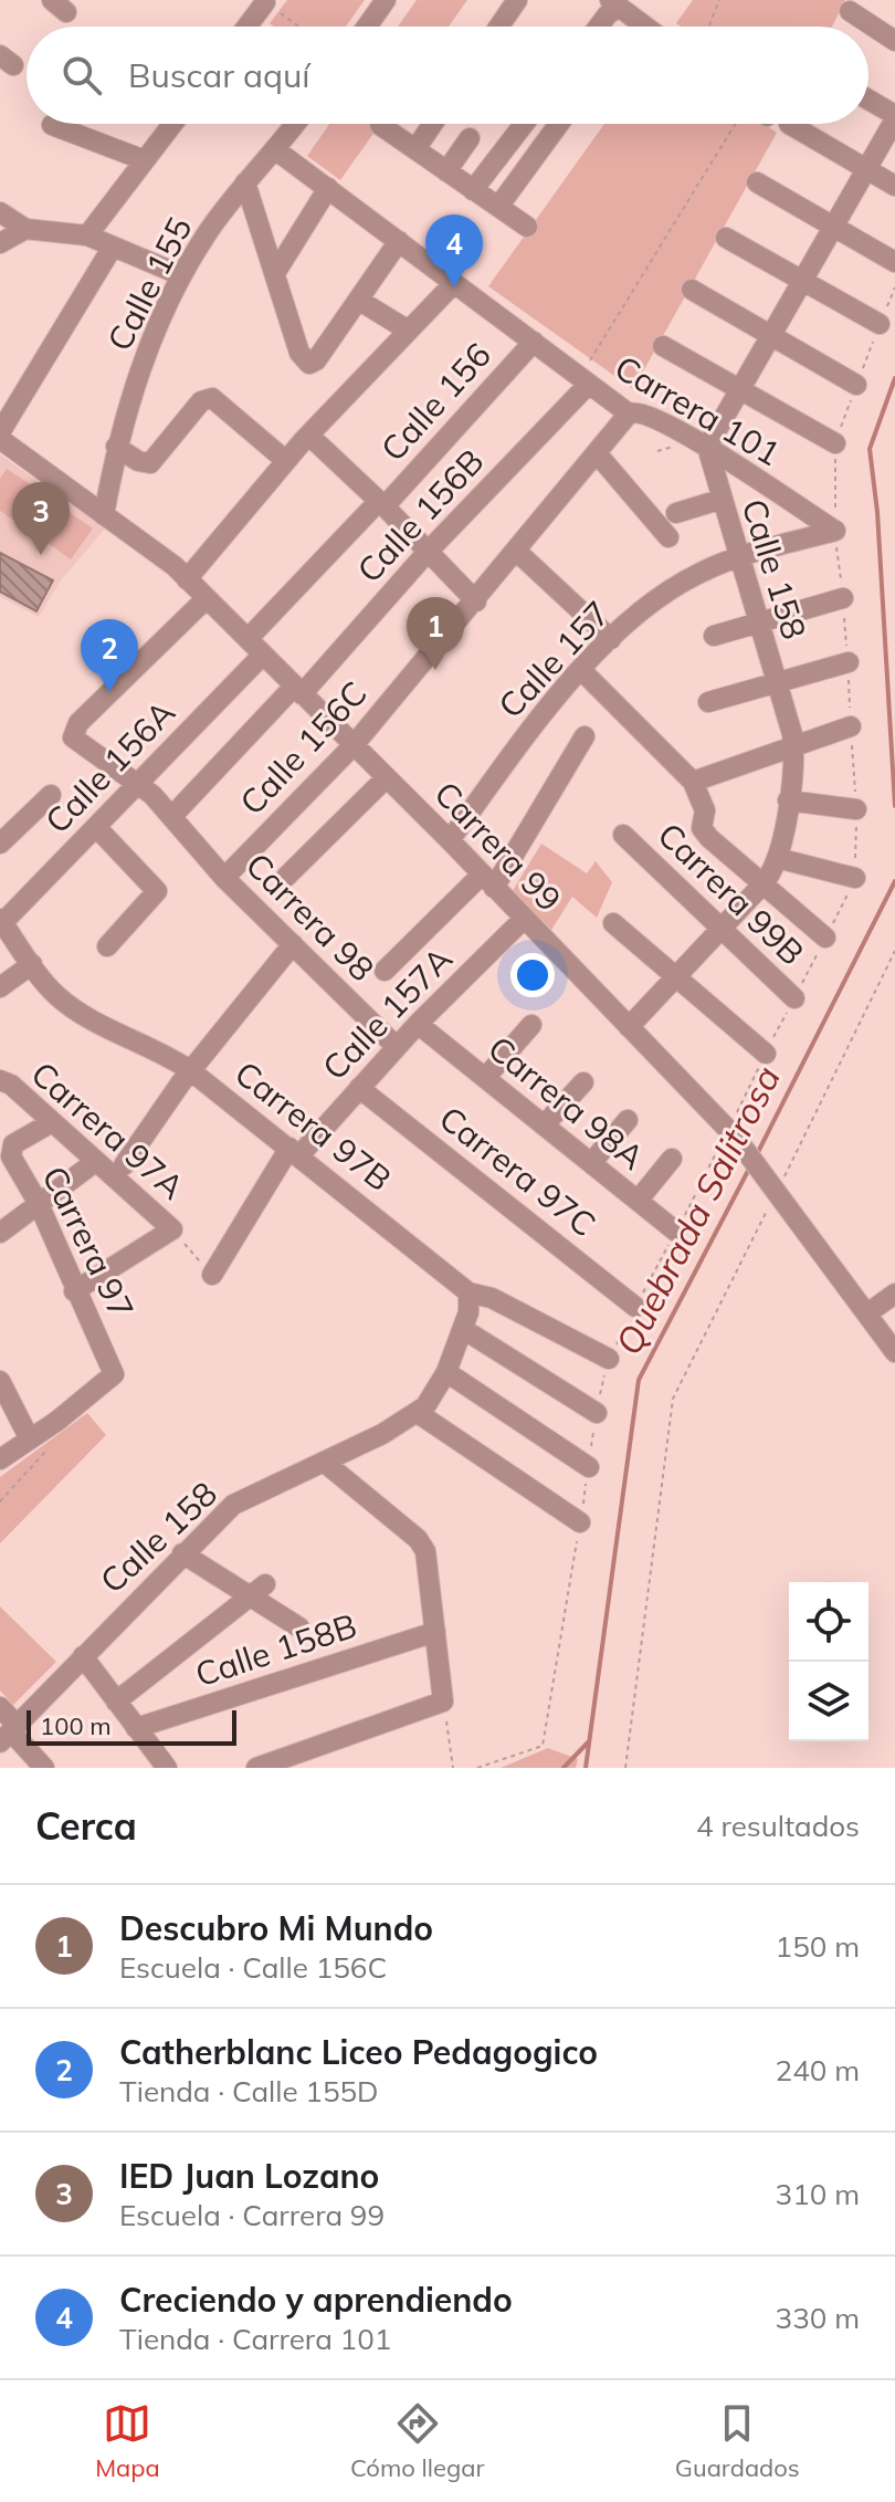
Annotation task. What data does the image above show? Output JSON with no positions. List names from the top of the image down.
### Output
{
  "streets": {
    "street": [
      "Calle 155",
      "Calle 156",
      "Carrera 101",
      "Calle 156B",
      "Calle 158",
      "Calle 157",
      "Calle 156C",
      "Calle 156A",
      "Carrera 99",
      "Carrera 99B",
      "Carrera 98",
      "Calle 157A",
      "Carrera 98A",
      "Carrera 97B",
      "Carrera 97A",
      "Carrera 97C",
      "Carrera 97",
      "Calle 158B"
    ]
  },
  "crossings": [
    ["Calle 155", "Carrera 101"],
    ["Calle 155", "Carrera 99"],
    ["Calle 156", "Carrera 101"],
    ["Calle 156", "Carrera 99"],
    ["Carrera 101", "Calle 156B"],
    ["Carrera 101", "Calle 158"],
    ["Carrera 101", "Calle 157"],
    ["Carrera 101", "Calle 156C"],
    ["Calle 156B", "Carrera 99"],
    ["Calle 156B", "Carrera 98"],
    ["Calle 158", "Calle 157"],
    ["Calle 158", "Carrera 99"],
    ["Calle 158", "Carrera 99B"],
    ["Calle 158", "Carrera 97B"],
    ["Calle 157", "Carrera 99"],
    ["Calle 156C", "Carrera 99"],
    ["Calle 156C", "Carrera 98"],
    ["Calle 156A", "Carrera 99"],
    ["Calle 156A", "Carrera 98"],
    ["Calle 156A", "Carrera 97B"],
    ["Carrera 99", "Carrera 98"],
    ["Carrera 99", "Calle 157A"],
    ["Carrera 98", "Calle 157A"],
    ["Calle 157A", "Carrera 98A"],
    ["Calle 157A", "Carrera 97B"],
    ["Calle 157A", "Carrera 97C"],
    ["Carrera 97A", "Carrera 97"]
  ],
  "water": ["Quebrada Salitrosa"],
  "scale_bar": "100 m",
  "page": {
    "search": "Buscar aquí",
    "pins": [
      "4",
      "3",
      "1",
      "2"
    ],
    "scale": "100 m",
    "heading": ["Cerca", "4 resultados"],
    "list": [
      {
        "mark": "1",
        "name": "Descubro Mi Mundo",
        "note": "Escuela · Calle 156C",
        "value": "150 m"
      },
      {
        "mark": "2",
        "name": "Catherblanc Liceo Pedagogico",
        "note": "Tienda · Calle 155D",
        "value": "240 m"
      },
      {
        "mark": "3",
        "name": "IED Juan Lozano",
        "note": "Escuela · Carrera 99",
        "value": "310 m"
      },
      {
        "mark": "4",
        "name": "Creciendo y aprendiendo",
        "note": "Tienda · Carrera 101",
        "value": "330 m"
      }
    ],
    "nav": ["Mapa", "Cómo llegar", "Guardados"]
  }
}
